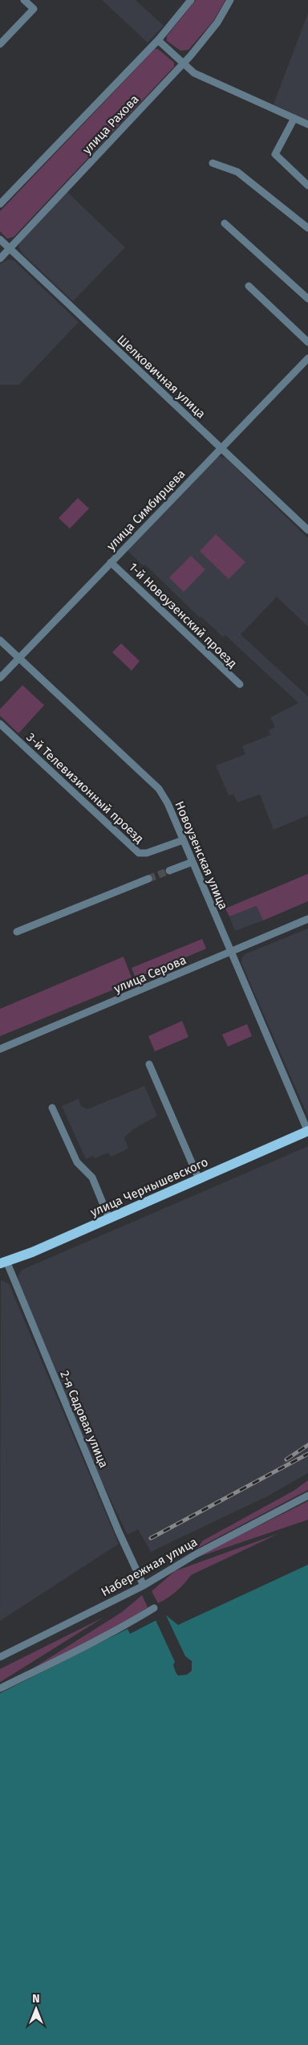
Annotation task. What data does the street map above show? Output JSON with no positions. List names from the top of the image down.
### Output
{
  "streets": {
    "main road": ["улица Чернышевского"],
    "street": [
      "улица Рахова",
      "Шелковичная улица",
      "улица Симбирцева",
      "1-й Новоузенский проезд",
      "3-й Телевизионный проезд",
      "Новоузенская улица",
      "улица Серова",
      "2-я Садовая улица",
      "Набережная улица"
    ]
  },
  "crossings": [
    ["улица Рахова", "Шелковичная улица"],
    ["Шелковичная улица", "улица Симбирцева"],
    ["улица Симбирцева", "1-й Новоузенский проезд"],
    ["улица Симбирцева", "Новоузенская улица"],
    ["3-й Телевизионный проезд", "Новоузенская улица"],
    ["Новоузенская улица", "улица Серова"],
    ["Новоузенская улица", "улица Чернышевского"],
    ["улица Чернышевского", "2-я Садовая улица"],
    ["2-я Садовая улица", "Набережная улица"]
  ],
  "north": "top"
}
